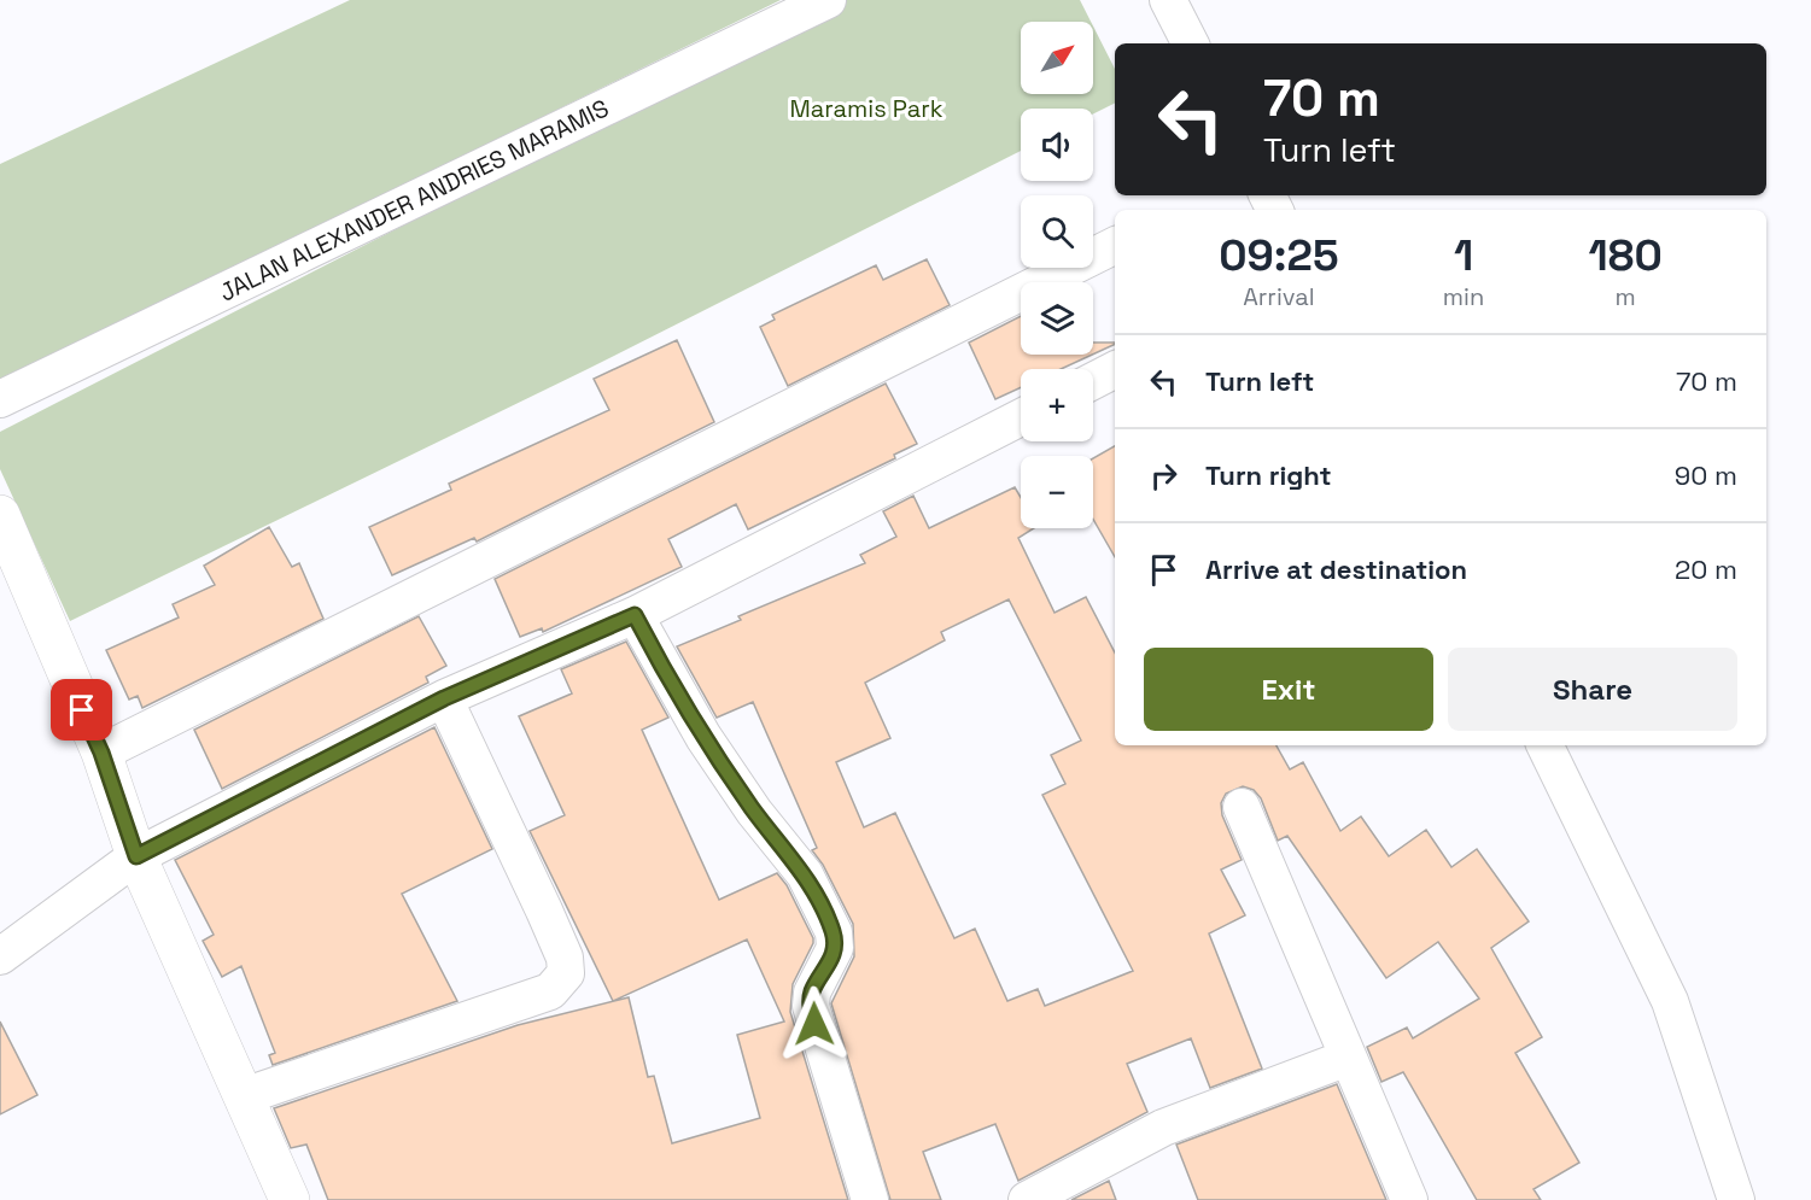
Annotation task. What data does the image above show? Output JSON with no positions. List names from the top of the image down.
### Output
{
  "streets": {
    "street": ["JALAN ALEXANDER ANDRIES MARAMIS"]
  },
  "parks": ["Maramis Park"],
  "north": "top right",
  "page": {
    "map_buttons": ["+", "−"],
    "turn": ["70 m", "Turn left"],
    "eta": [
      "09:25",
      "Arrival",
      "1",
      "min",
      "180",
      "m"
    ],
    "list": [
      {
        "name": "Turn left",
        "value": "70 m"
      },
      {
        "name": "Turn right",
        "value": "90 m"
      },
      {
        "name": "Arrive at destination",
        "value": "20 m"
      }
    ],
    "buttons": ["Exit", "Share"]
  }
}
